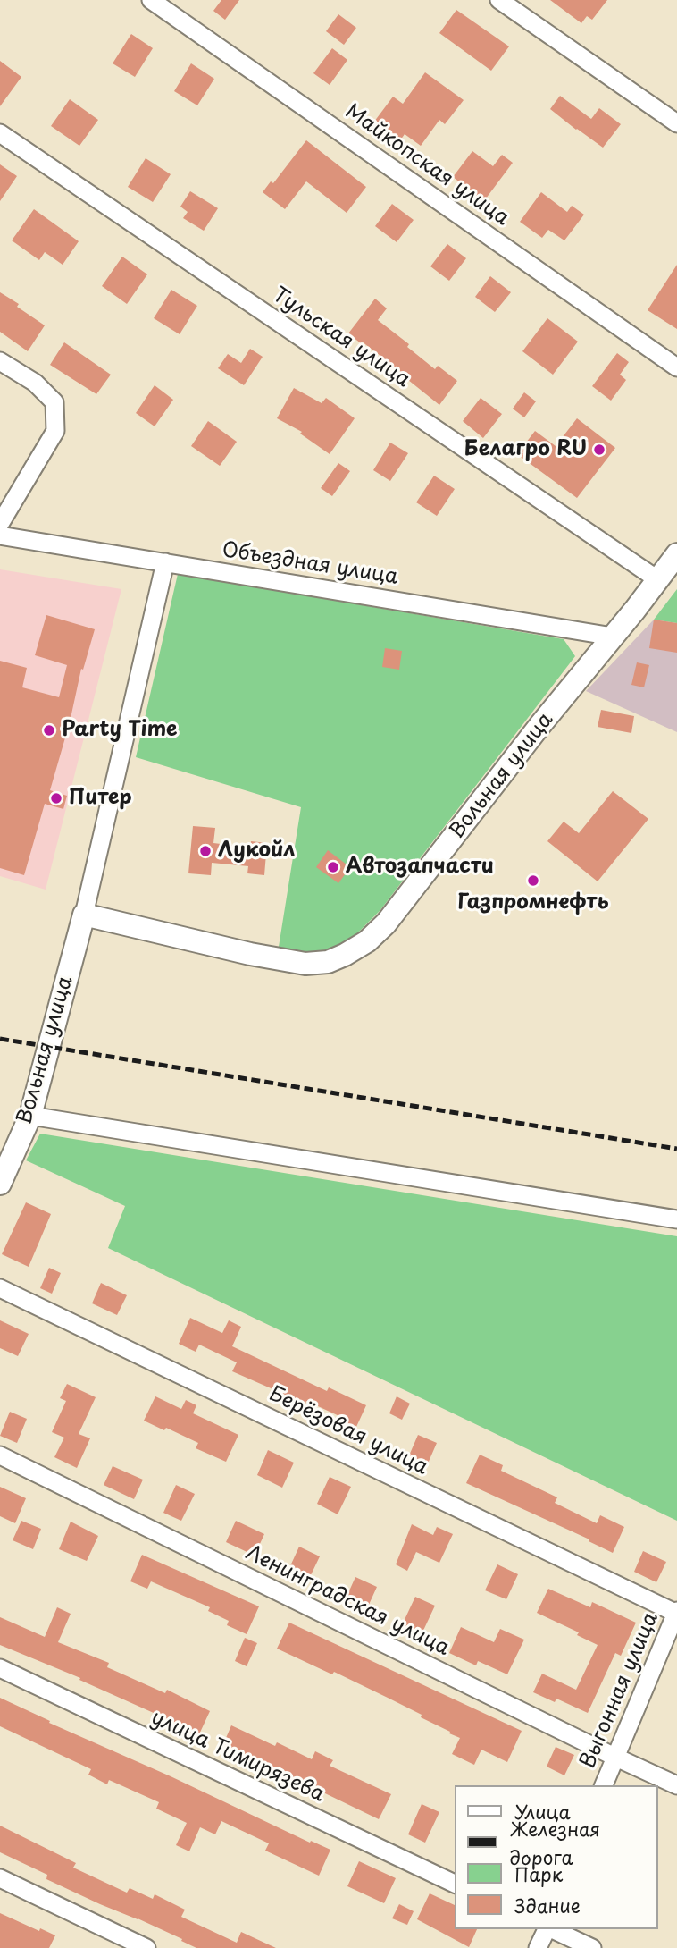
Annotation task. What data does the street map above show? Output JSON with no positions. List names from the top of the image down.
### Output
{
  "streets": {
    "main road": ["Вольная улица"],
    "street": [
      "Майкопская улица",
      "Тульская улица",
      "Объездная улица",
      "Берёзовая улица",
      "Ленинградская улица",
      "Выгонная улица",
      "улица Тимирязева"
    ]
  },
  "crossings": [
    ["Тульская улица", "Вольная улица"],
    ["Объездная улица", "Вольная улица"],
    ["Берёзовая улица", "Выгонная улица"],
    ["Ленинградская улица", "Выгонная улица"]
  ],
  "places": [
    "Белагро RU",
    "Party Time",
    "Питер",
    "Лукойл",
    "Автозапчасти",
    "Газпромнефть"
  ],
  "legend": [
    "Улица",
    "Железная дорога",
    "Парк",
    "Здание"
  ]
}
